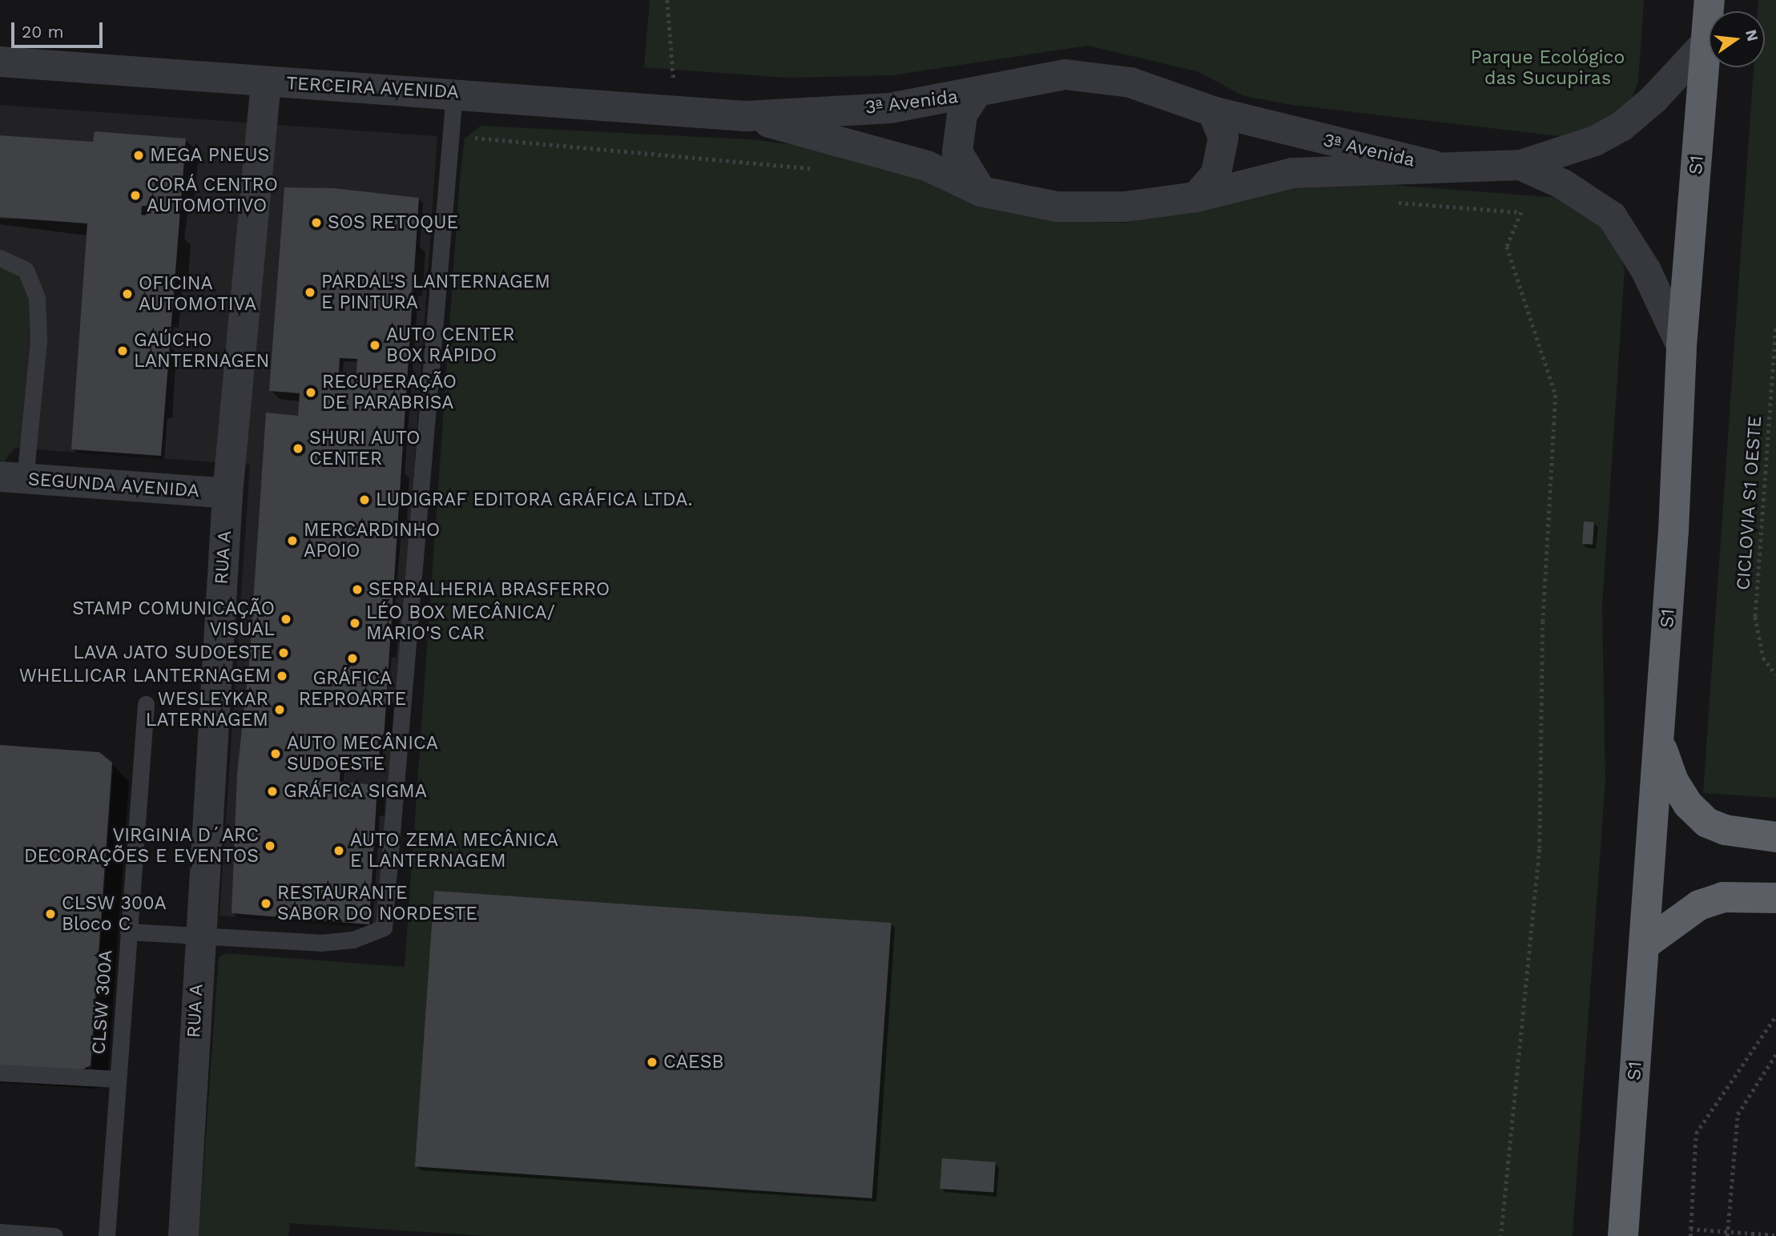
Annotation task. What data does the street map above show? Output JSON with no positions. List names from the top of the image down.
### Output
{
  "streets": {
    "highway": ["S1"],
    "street": [
      "TERCEIRA AVENIDA",
      "3ª Avenida",
      "SEGUNDA AVENIDA",
      "RUA A"
    ],
    "lane": ["CLSW 300A"],
    "path": ["CICLOVIA S1 OESTE"]
  },
  "crossings": [
    ["TERCEIRA AVENIDA", "3ª Avenida"],
    ["TERCEIRA AVENIDA", "RUA A"],
    ["SEGUNDA AVENIDA", "RUA A"]
  ],
  "parks": ["Parque Ecológico das Sucupiras"],
  "places": [
    "MEGA PNEUS",
    "CORÁ CENTRO AUTOMOTIVO",
    "SOS RETOQUE",
    "PARDAL'S LANTERNAGEM E PINTURA",
    "OFICINA AUTOMOTIVA",
    "AUTO CENTER BOX RÁPIDO",
    "GAÚCHO LANTERNAGEN",
    "RECUPERAÇÃO DE PARABRISA",
    "SHURI AUTO CENTER",
    "LUDIGRAF EDITORA GRÁFICA LTDA.",
    "MERCARDINHO APOIO",
    "SERRALHERIA BRASFERRO",
    "STAMP COMUNICAÇÃO VISUAL",
    "LÉO BOX MECÂNICA/ MARIO'S CAR",
    "LAVA JATO SUDOESTE",
    "GRÁFICA REPROARTE",
    "WHELLICAR LANTERNAGEM",
    "WESLEYKAR LATERNAGEM",
    "AUTO MECÂNICA SUDOESTE",
    "GRÁFICA SIGMA",
    "VIRGINIA D´ARC DECORAÇÕES E EVENTOS",
    "AUTO ZEMA MECÂNICA E LANTERNAGEM",
    "RESTAURANTE SABOR DO NORDESTE",
    "CLSW 300A Bloco C",
    "CAESB"
  ],
  "scale_bar": "20 m",
  "north": "right"
}
